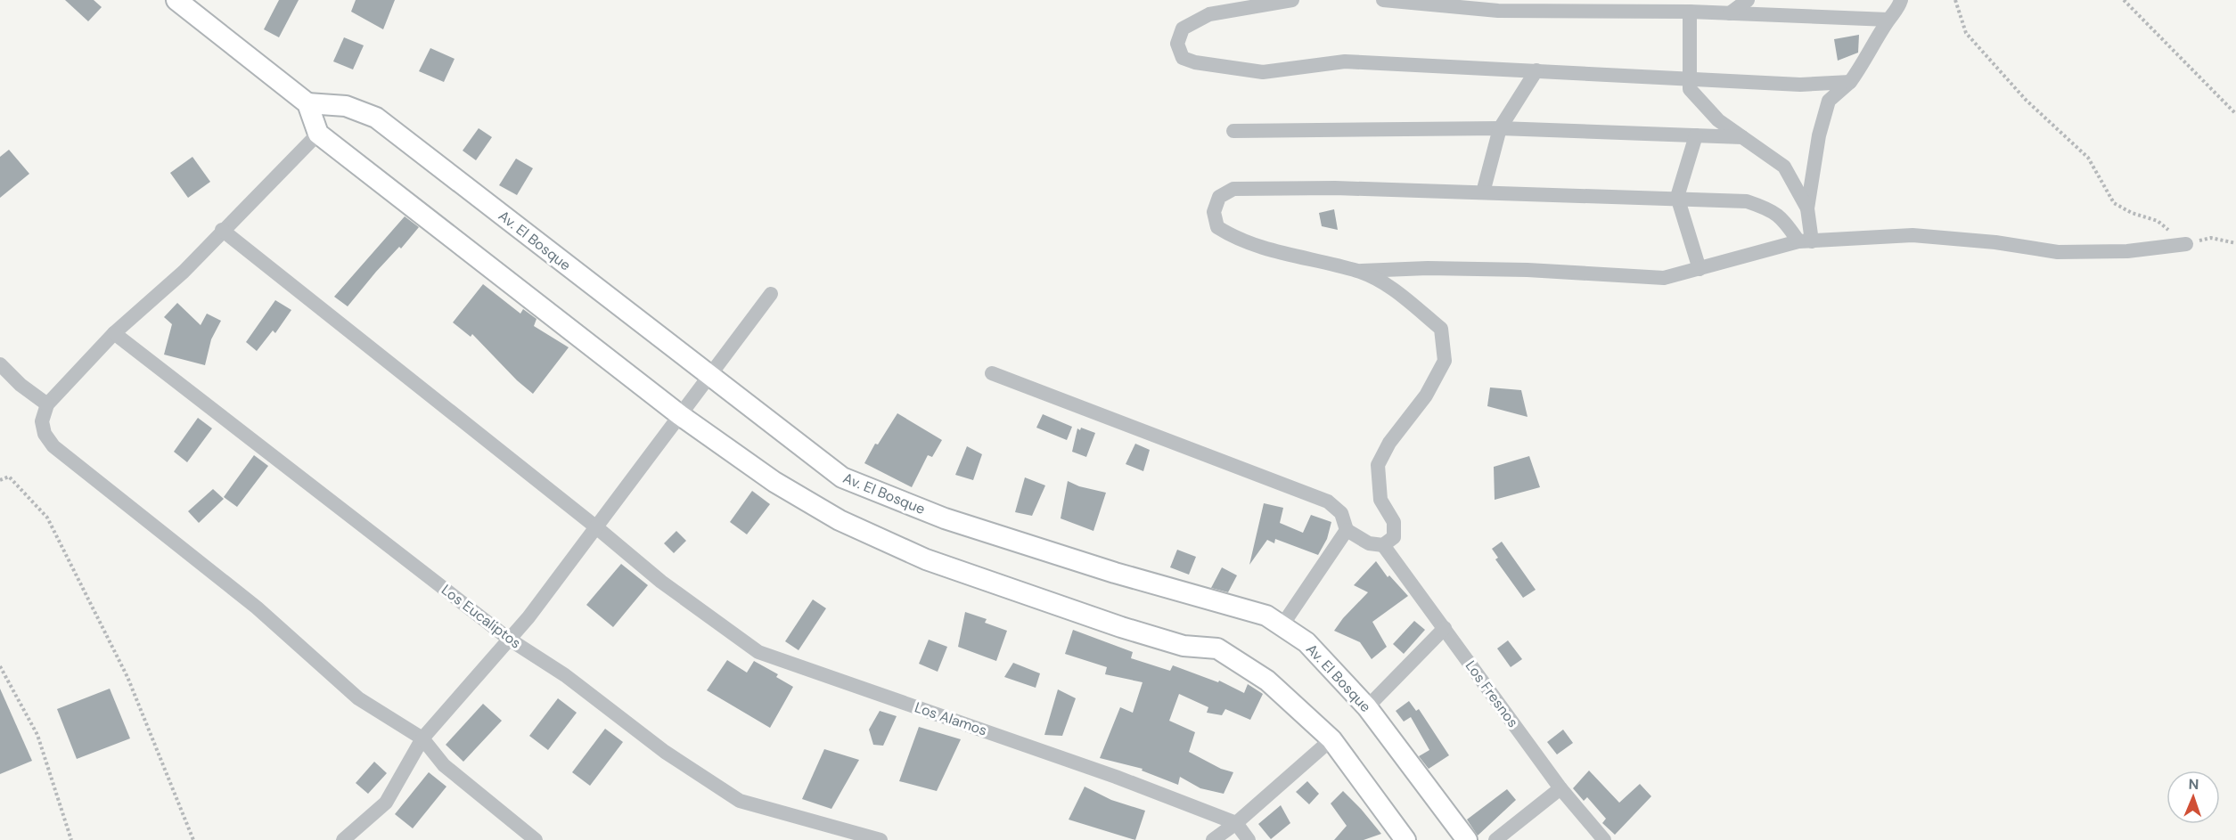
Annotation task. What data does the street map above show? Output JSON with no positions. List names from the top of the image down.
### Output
{
  "streets": {
    "street": [
      "Av. El Bosque",
      "Los Eucaliptos",
      "Los Fresnos",
      "Los Alamos"
    ]
  },
  "north": "top"
}
